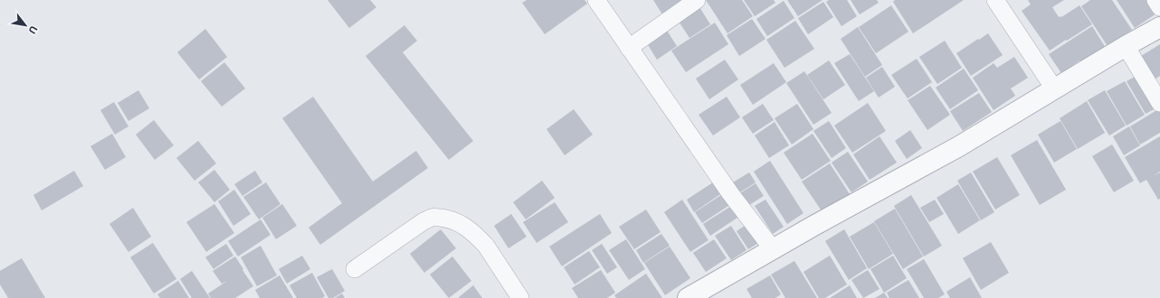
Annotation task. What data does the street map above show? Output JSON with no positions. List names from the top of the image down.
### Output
{
  "north": "bottom right"
}
